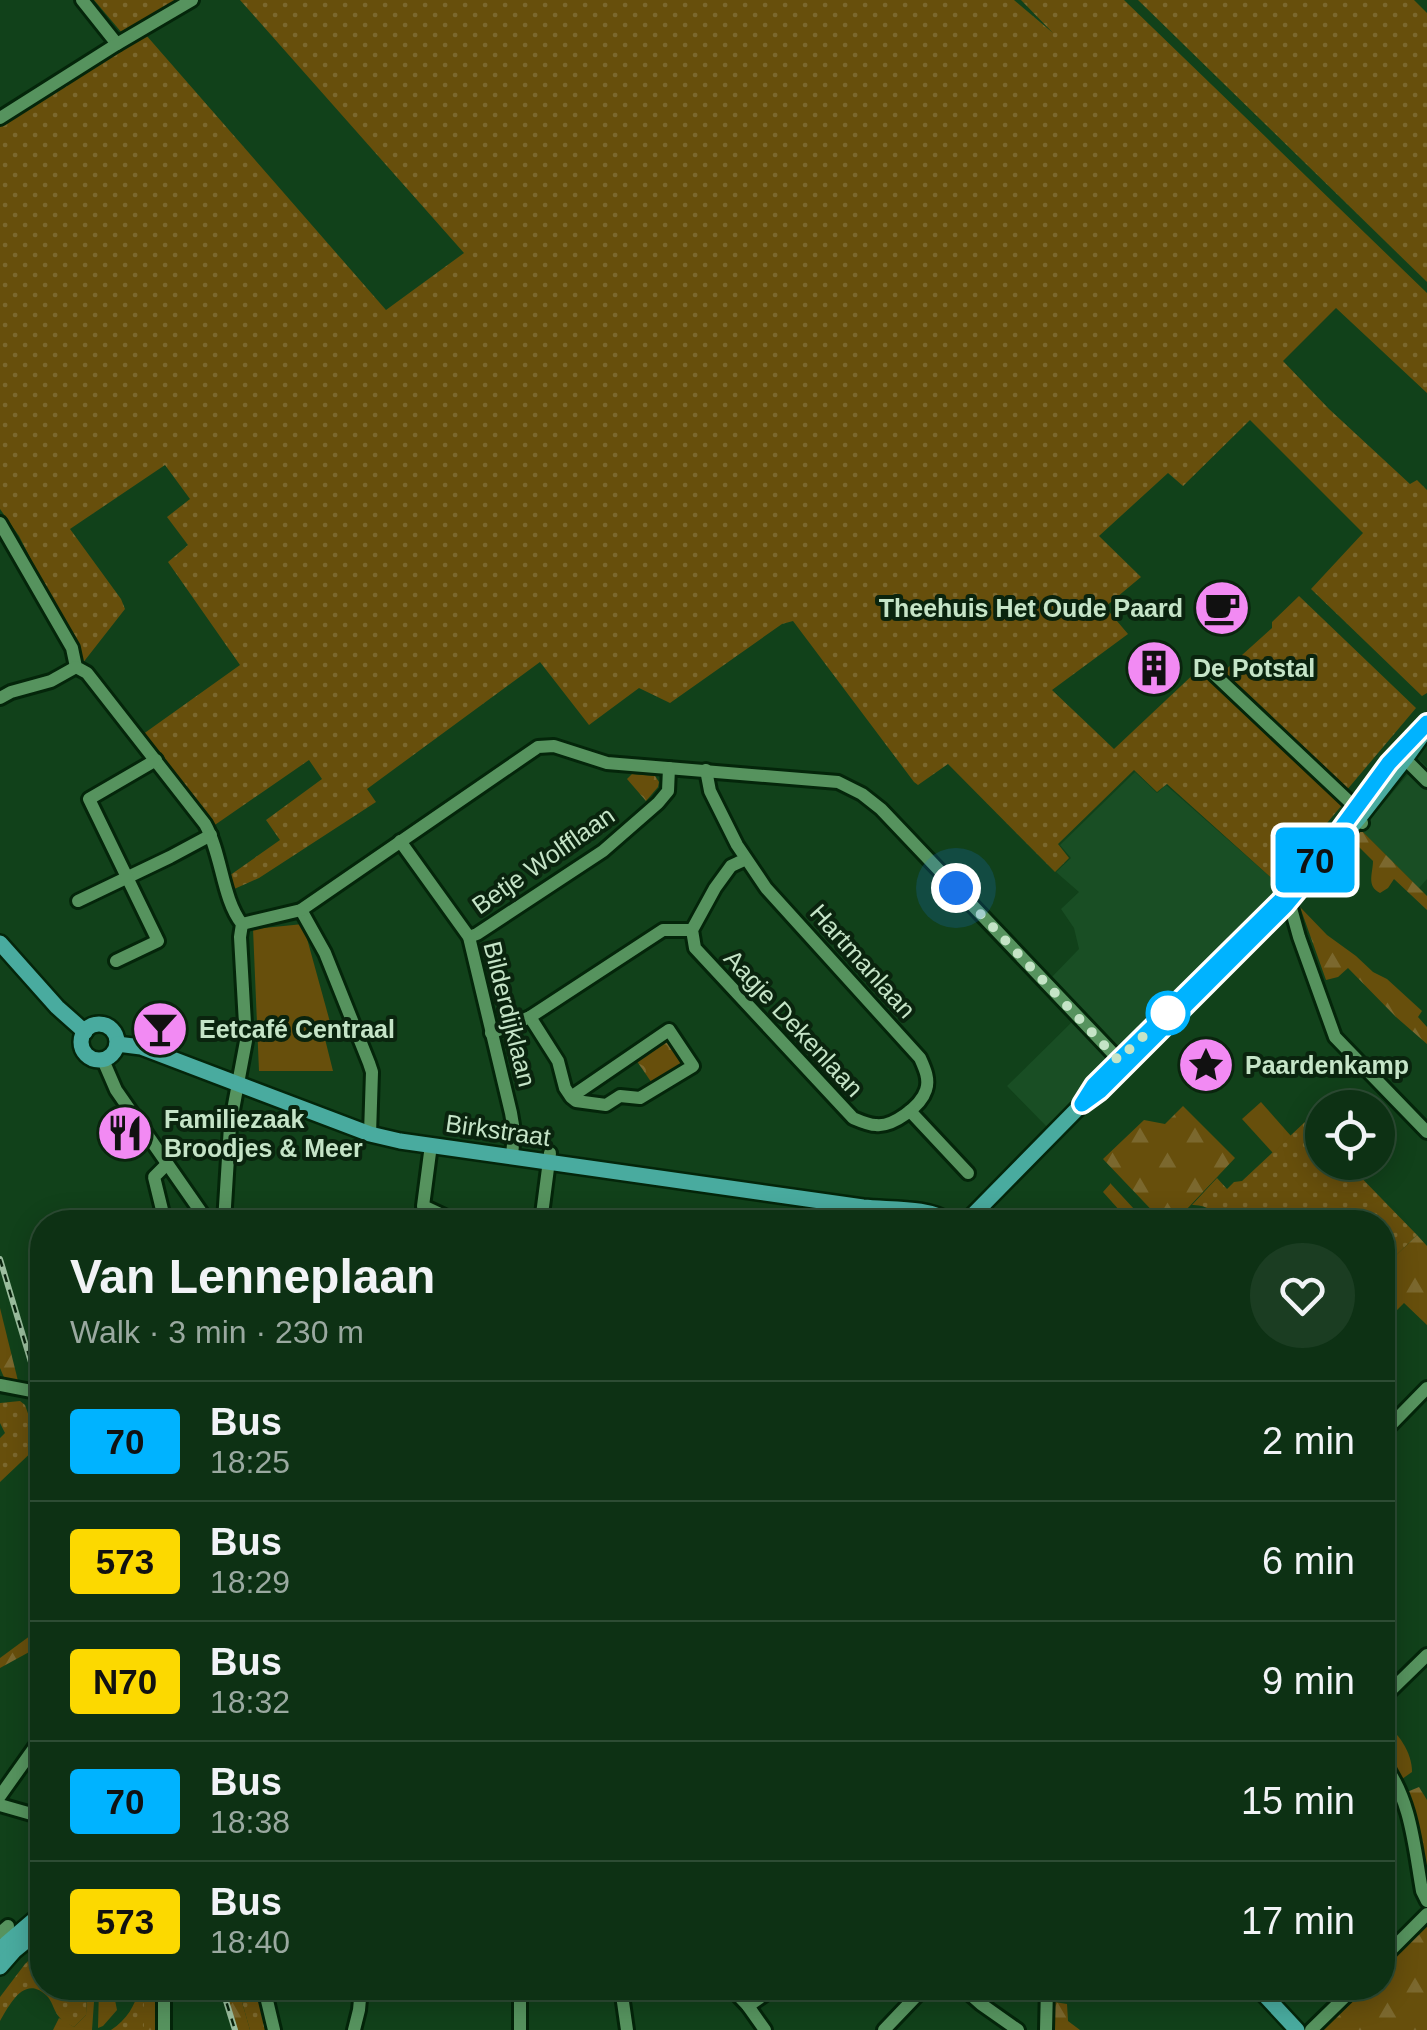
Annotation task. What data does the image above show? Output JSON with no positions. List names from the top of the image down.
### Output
{
  "streets": {
    "main road": ["Birkstraat"],
    "street": [
      "Betje Wolfflaan",
      "Hartmanlaan",
      "Bilderdijklaan",
      "Aagje Dekenlaan"
    ]
  },
  "crossings": [
    ["Betje Wolfflaan", "Bilderdijklaan"],
    ["Hartmanlaan", "Aagje Dekenlaan"],
    ["Bilderdijklaan", "Birkstraat"]
  ],
  "places": {
    "cafe": ["Theehuis Het Oude Paard"],
    "building": ["De Potstal"],
    "bar": ["Eetcafé Centraal"],
    "place": ["Paardenkamp"],
    "restaurant": ["Familiezaak Broodjes & Meer"]
  },
  "lines": ["bus line 70"],
  "page": {
    "on_map": "70",
    "heading": ["Van Lenneplaan", "Walk · 3 min · 230 m"],
    "list": [
      {
        "mark": "70",
        "name": "Bus",
        "note": "18:25",
        "value": "2 min"
      },
      {
        "mark": "573",
        "name": "Bus",
        "note": "18:29",
        "value": "6 min"
      },
      {
        "mark": "N70",
        "name": "Bus",
        "note": "18:32",
        "value": "9 min"
      },
      {
        "mark": "70",
        "name": "Bus",
        "note": "18:38",
        "value": "15 min"
      },
      {
        "mark": "573",
        "name": "Bus",
        "note": "18:40",
        "value": "17 min"
      }
    ]
  }
}
